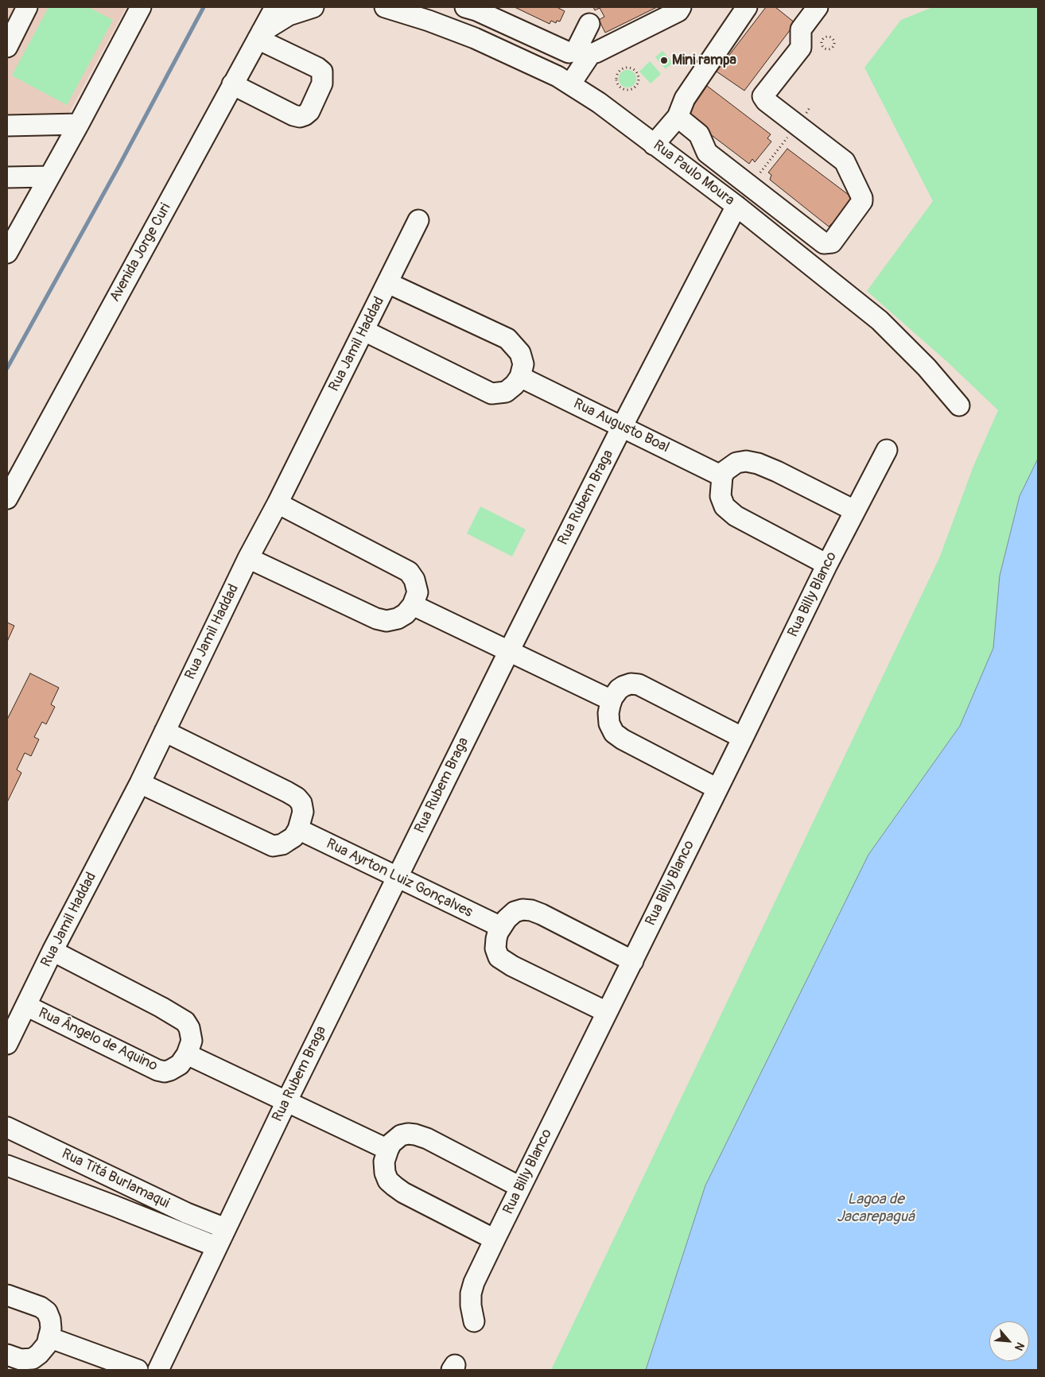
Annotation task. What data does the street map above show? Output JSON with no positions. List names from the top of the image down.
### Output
{
  "streets": {
    "street": [
      "Rua Paulo Moura",
      "Avenida Jorge Curi",
      "Rua Jamil Haddad",
      "Rua Augusto Boal",
      "Rua Rubem Braga",
      "Rua Billy Blanco",
      "Rua Ayrton Luiz Gonçalves",
      "Rua Ângelo de Aquino",
      "Rua Titá Burlamaqui"
    ]
  },
  "crossings": [
    ["Rua Paulo Moura", "Rua Rubem Braga"],
    ["Rua Jamil Haddad", "Rua Ângelo de Aquino"],
    ["Rua Augusto Boal", "Rua Rubem Braga"],
    ["Rua Rubem Braga", "Rua Ayrton Luiz Gonçalves"],
    ["Rua Rubem Braga", "Rua Titá Burlamaqui"]
  ],
  "water": ["Lagoa de Jacarepaguá"],
  "places": ["Mini rampa"],
  "north": "bottom right"
}
